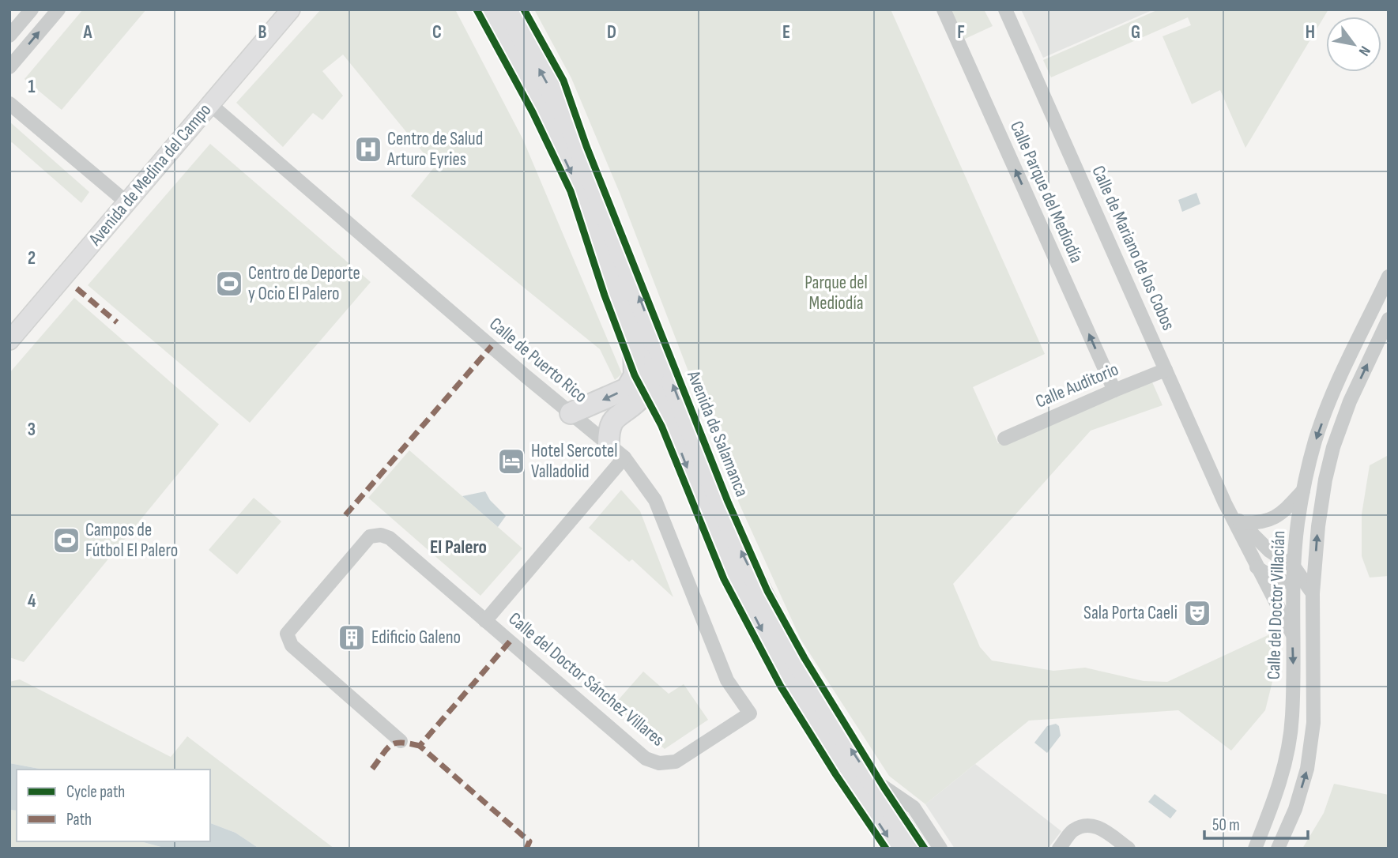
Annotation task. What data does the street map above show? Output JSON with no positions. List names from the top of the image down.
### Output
{
  "streets": {
    "highway": ["Avenida de Salamanca"],
    "main road": ["Avenida de Medina del Campo"],
    "street": [
      "Calle Parque del Mediodía",
      "Calle de Mariano de los Cobos",
      "Calle de Puerto Rico",
      "Calle Auditorio",
      "Calle del Doctor Villacián",
      "Calle del Doctor Sánchez Villares"
    ]
  },
  "crossings": [
    ["Avenida de Medina del Campo", "Calle de Puerto Rico"],
    ["Calle Parque del Mediodía", "Calle Auditorio"],
    ["Calle de Mariano de los Cobos", "Calle Auditorio"],
    ["Calle de Mariano de los Cobos", "Calle del Doctor Villacián"],
    ["Calle de Puerto Rico", "Calle del Doctor Sánchez Villares"]
  ],
  "one_way": ["Calle Parque del Mediodía"],
  "districts": ["El Palero"],
  "parks": ["Parque del Mediodía"],
  "places": {
    "hospital": ["Centro de Salud Arturo Eyries"],
    "sports": ["Centro de Deporte y Ocio El Palero", "Campos de Fútbol El Palero"],
    "hotel": ["Hotel Sercotel Valladolid"],
    "theatre": ["Sala Porta Caeli"],
    "building": ["Edificio Galeno"]
  },
  "legend": ["Cycle path", "Path"],
  "scale_bar": "50 m",
  "north": "bottom right",
  "grid": {
    "columns": [
      "A",
      "B",
      "C",
      "D",
      "E",
      "F",
      "G",
      "H"
    ],
    "rows": [
      "1",
      "2",
      "3",
      "4"
    ]
  }
}
